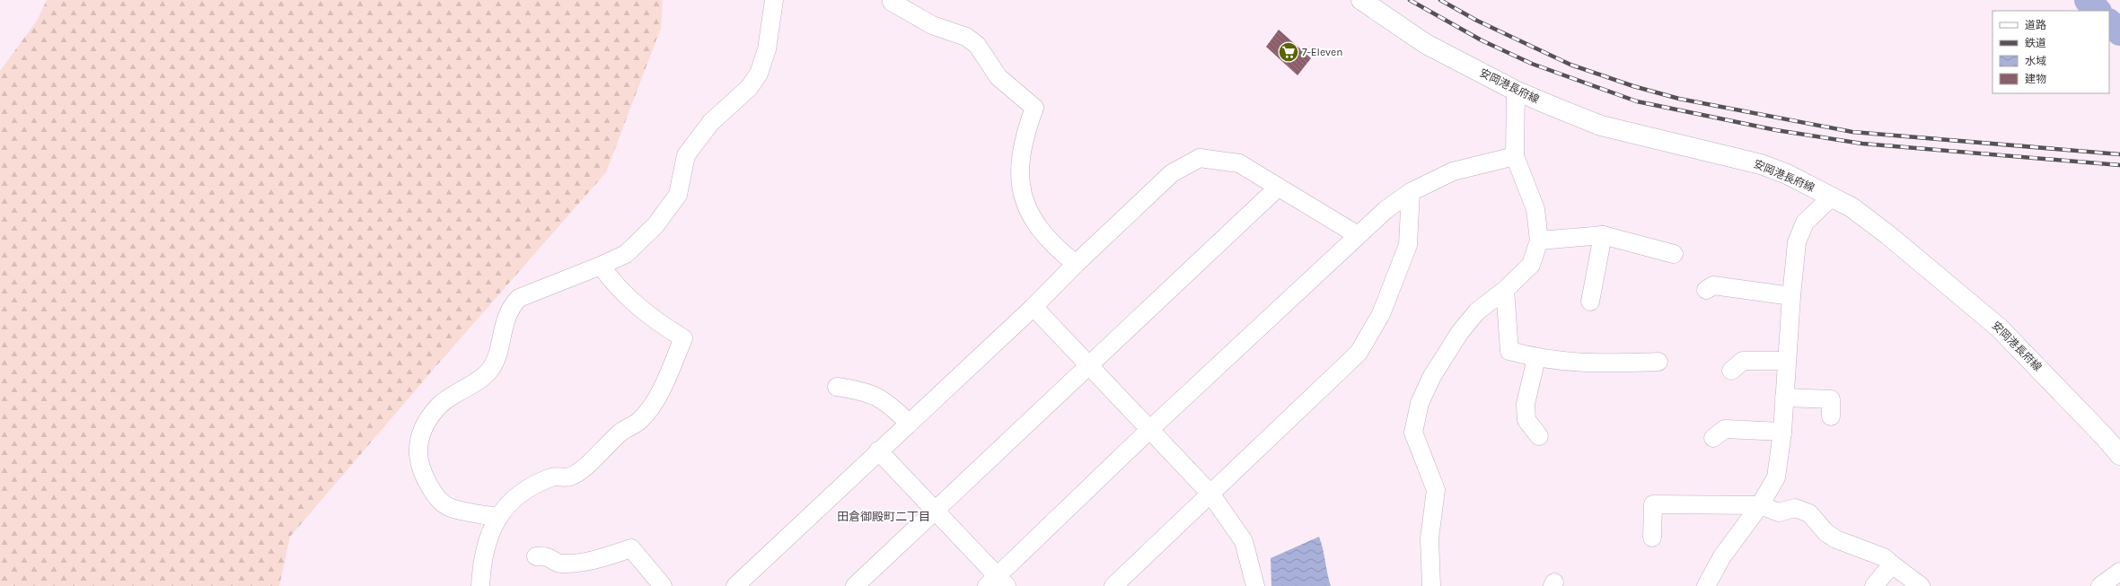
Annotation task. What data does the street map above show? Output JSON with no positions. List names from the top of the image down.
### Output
{
  "streets": {
    "main road": ["安岡港長府線"]
  },
  "districts": ["田倉御殿町二丁目"],
  "places": {
    "supermarket": ["7-Eleven"]
  },
  "legend": [
    "道路",
    "鉄道",
    "水域",
    "建物"
  ]
}
